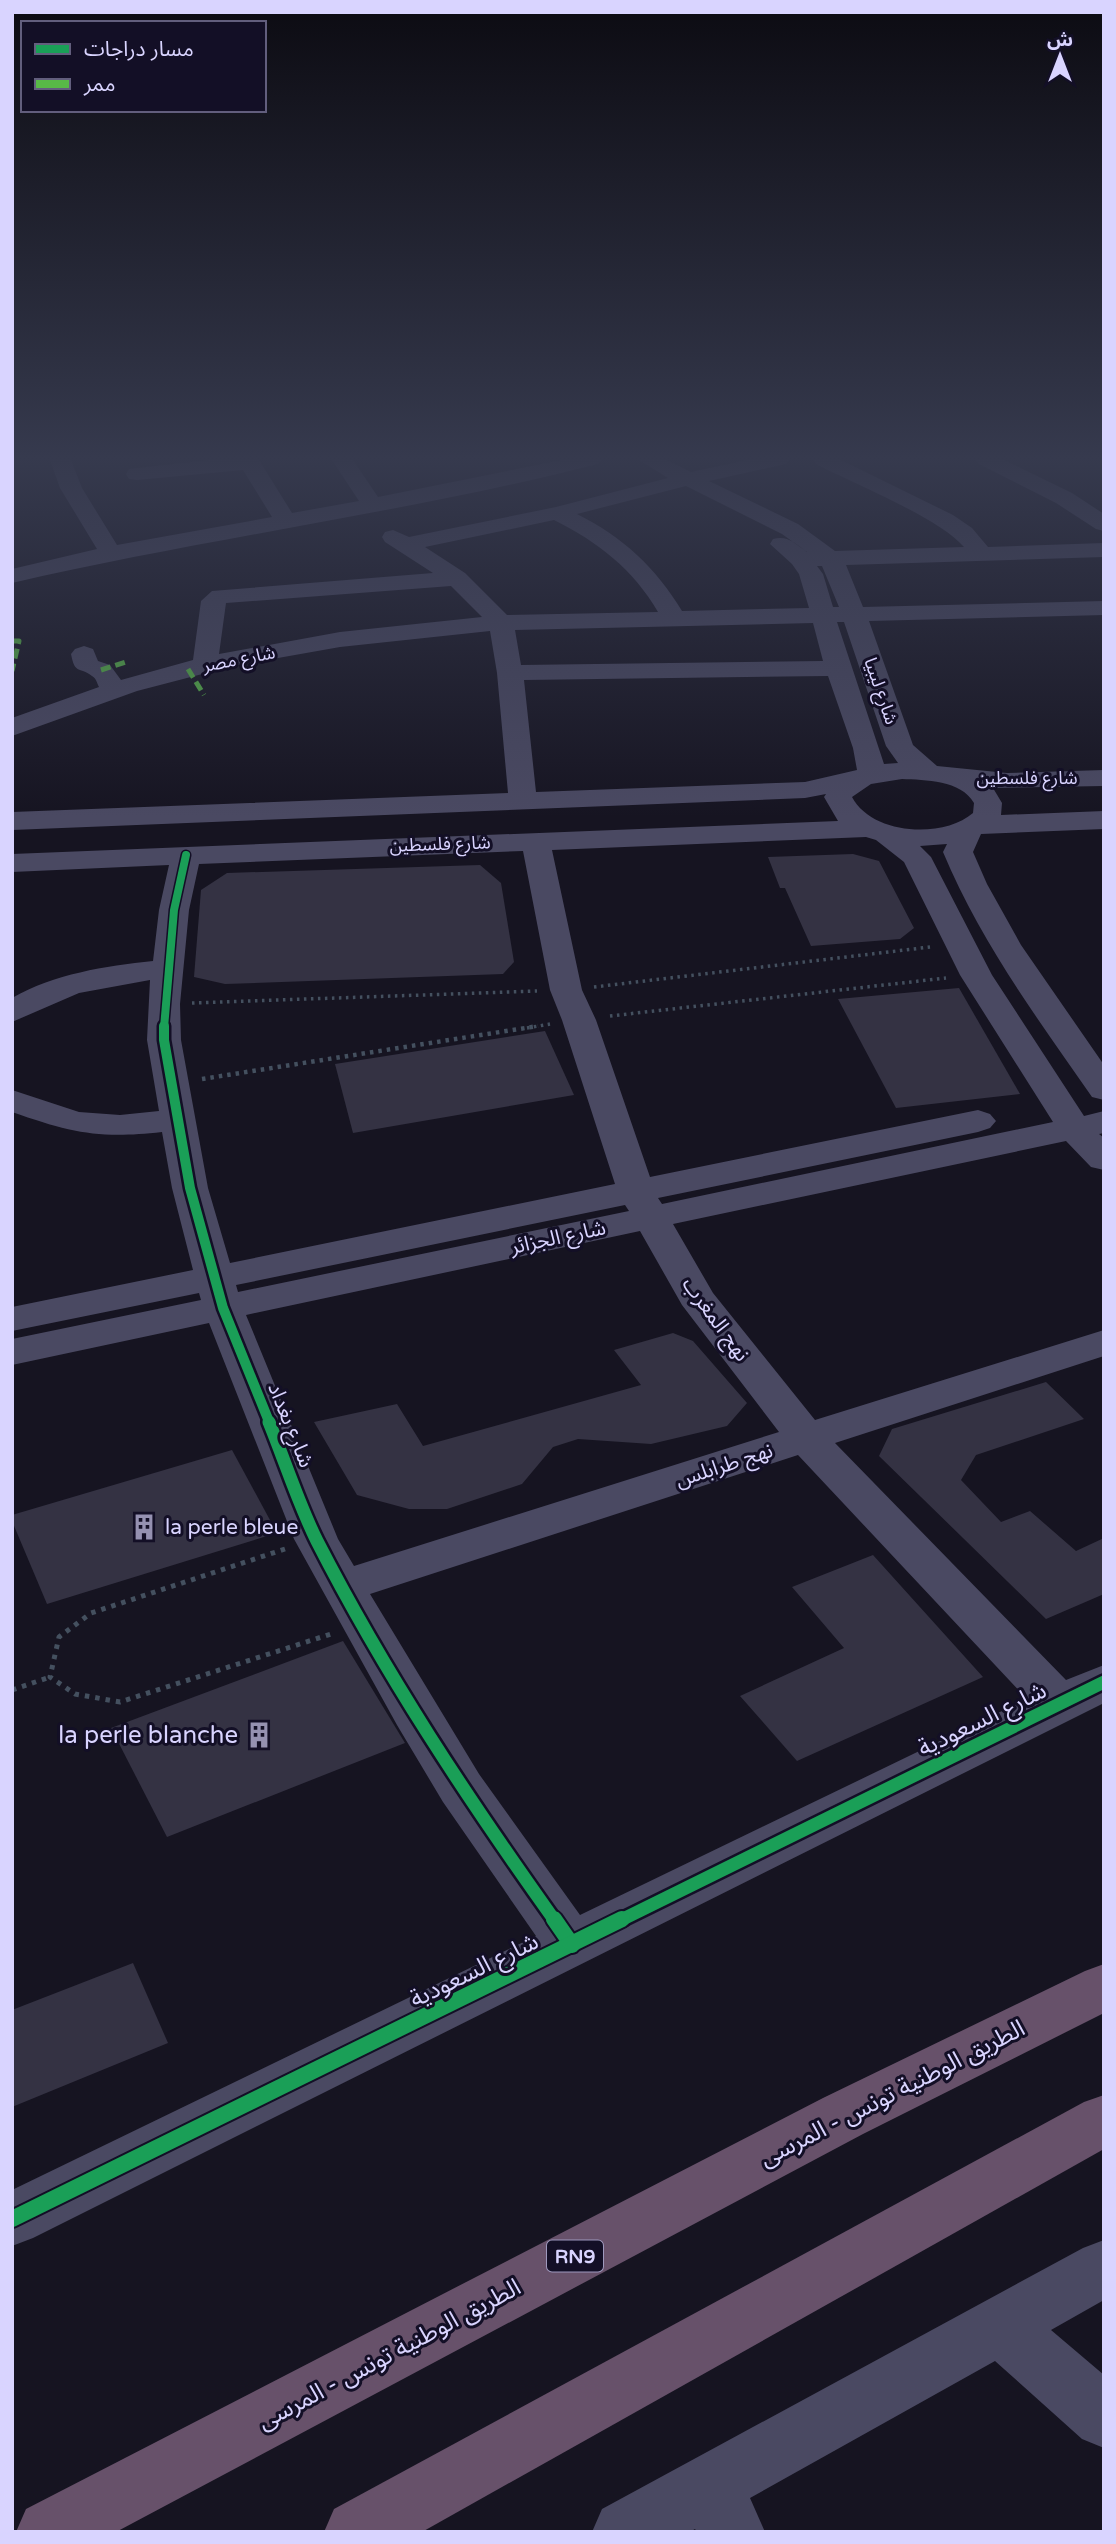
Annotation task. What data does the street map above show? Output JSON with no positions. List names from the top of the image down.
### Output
{
  "streets": {
    "highway": ["الطريق الوطنية تونس - المرسى", "RN9"],
    "street": [
      "شارع مصر",
      "شارع ليبيا",
      "شارع فلسطين",
      "شارع الجزائر",
      "نهج المغرب",
      "شارع بغداد",
      "نهج طرابلس",
      "شارع السعودية"
    ]
  },
  "crossings": [
    ["شارع مصر", "شارع ليبيا"],
    ["شارع ليبيا", "شارع فلسطين"],
    ["شارع فلسطين", "نهج المغرب"],
    ["شارع فلسطين", "شارع بغداد"],
    ["شارع الجزائر", "نهج المغرب"],
    ["شارع الجزائر", "شارع بغداد"],
    ["نهج المغرب", "نهج طرابلس"],
    ["نهج المغرب", "شارع السعودية"],
    ["شارع بغداد", "نهج طرابلس"],
    ["شارع بغداد", "شارع السعودية"]
  ],
  "places": {
    "building": ["la perle bleue", "la perle blanche"]
  },
  "legend": ["مسار دراجات", "ممر"],
  "north": "top"
}
